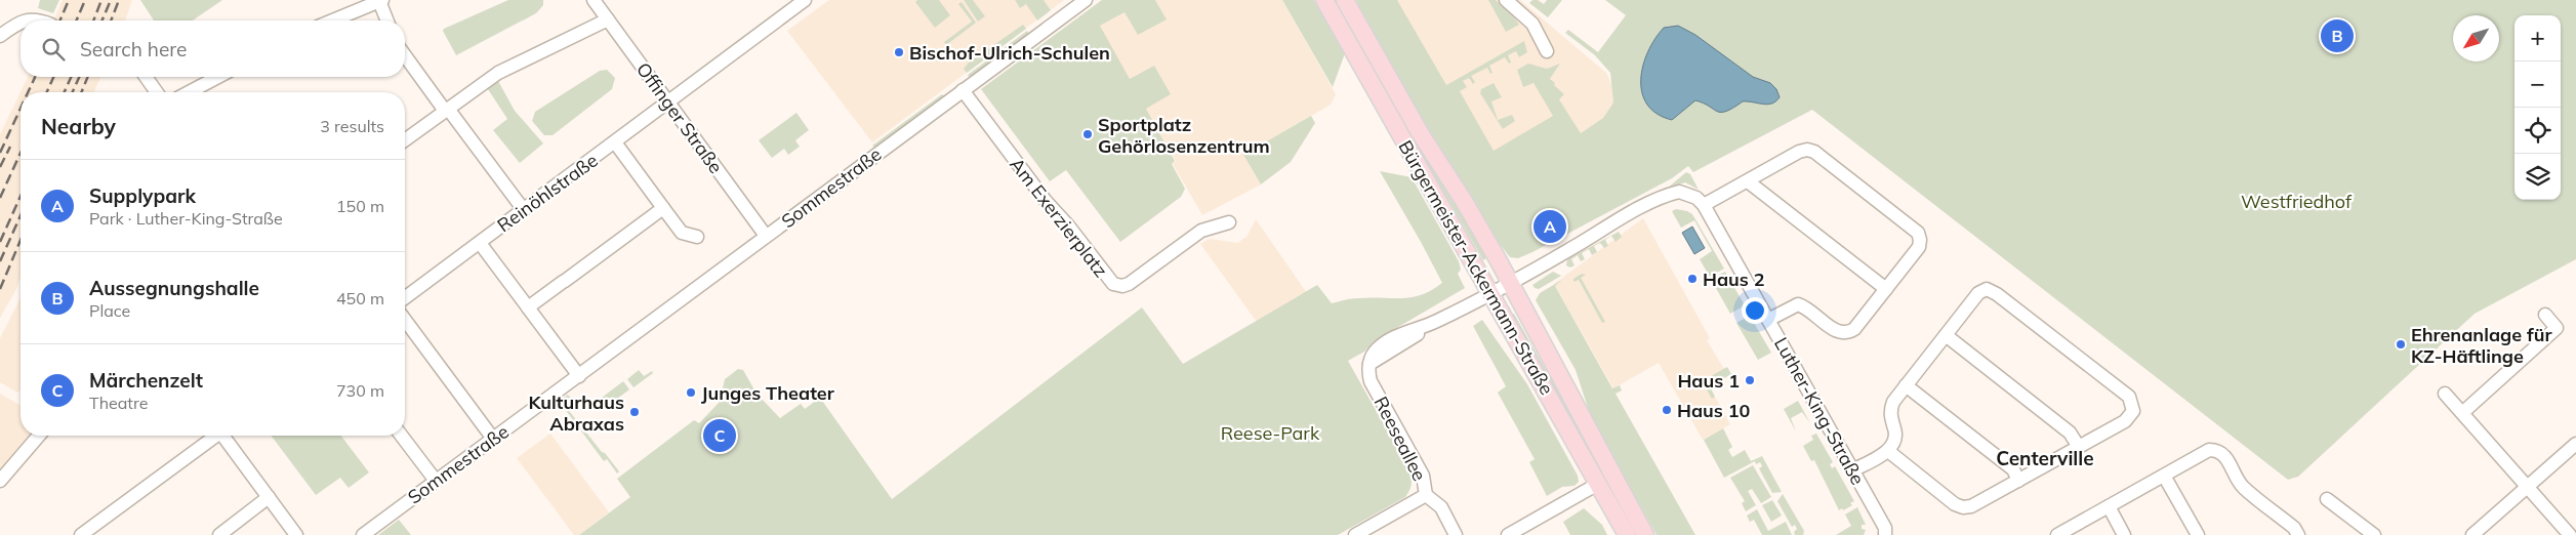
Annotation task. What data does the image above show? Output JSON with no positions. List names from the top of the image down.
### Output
{
  "streets": {
    "main road": ["Bürgermeister-Ackermann-Straße"],
    "street": [
      "Offinger Straße",
      "Sommestraße",
      "Reinöhlstraße",
      "Am Exerzierplatz",
      "Luther-King-Straße",
      "Reeseallee"
    ]
  },
  "crossings": [
    ["Offinger Straße", "Sommestraße"],
    ["Offinger Straße", "Reinöhlstraße"],
    ["Sommestraße", "Am Exerzierplatz"],
    ["Bürgermeister-Ackermann-Straße", "Reeseallee"]
  ],
  "districts": ["Centerville"],
  "parks": ["Westfriedhof", "Reese-Park"],
  "places": [
    "Bischof-Ulrich-Schulen",
    "Sportplatz Gehörlosenzentrum",
    "Haus 2",
    "Ehrenanlage für KZ-Häftlinge",
    "Haus 1",
    "Junges Theater",
    "Haus 10",
    "Kulturhaus Abraxas"
  ],
  "north": "bottom left",
  "page": {
    "map_buttons": ["+", "−"],
    "pins": ["B", "A", "C"],
    "search": "Search here",
    "heading": ["Nearby", "3 results"],
    "list": [
      {
        "mark": "A",
        "name": "Supplypark",
        "note": "Park · Luther-King-Straße",
        "value": "150 m"
      },
      {
        "mark": "B",
        "name": "Aussegnungshalle",
        "note": "Place",
        "value": "450 m"
      },
      {
        "mark": "C",
        "name": "Märchenzelt",
        "note": "Theatre",
        "value": "730 m"
      }
    ]
  }
}
